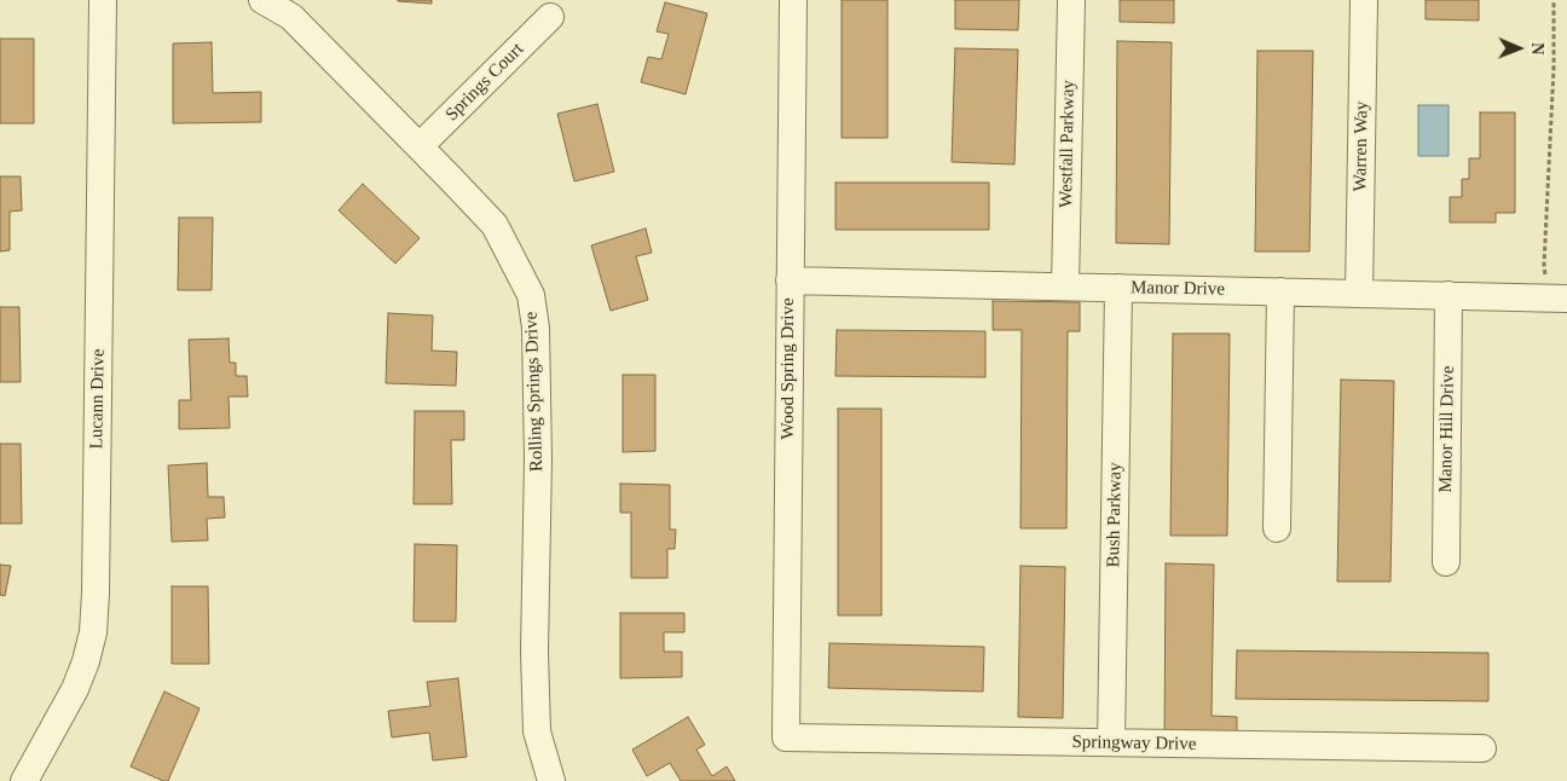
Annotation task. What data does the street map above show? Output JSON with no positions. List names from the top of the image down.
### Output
{
  "streets": {
    "street": [
      "Springs Court",
      "Westfall Parkway",
      "Warren Way",
      "Manor Drive",
      "Wood Spring Drive",
      "Rolling Springs Drive",
      "Lucann Drive",
      "Manor Hill Drive",
      "Bush Parkway",
      "Springway Drive"
    ]
  },
  "crossings": [
    ["Springs Court", "Rolling Springs Drive"],
    ["Westfall Parkway", "Manor Drive"],
    ["Warren Way", "Manor Drive"],
    ["Manor Drive", "Wood Spring Drive"],
    ["Manor Drive", "Manor Hill Drive"],
    ["Manor Drive", "Bush Parkway"],
    ["Wood Spring Drive", "Springway Drive"],
    ["Bush Parkway", "Springway Drive"]
  ],
  "north": "right"
}
